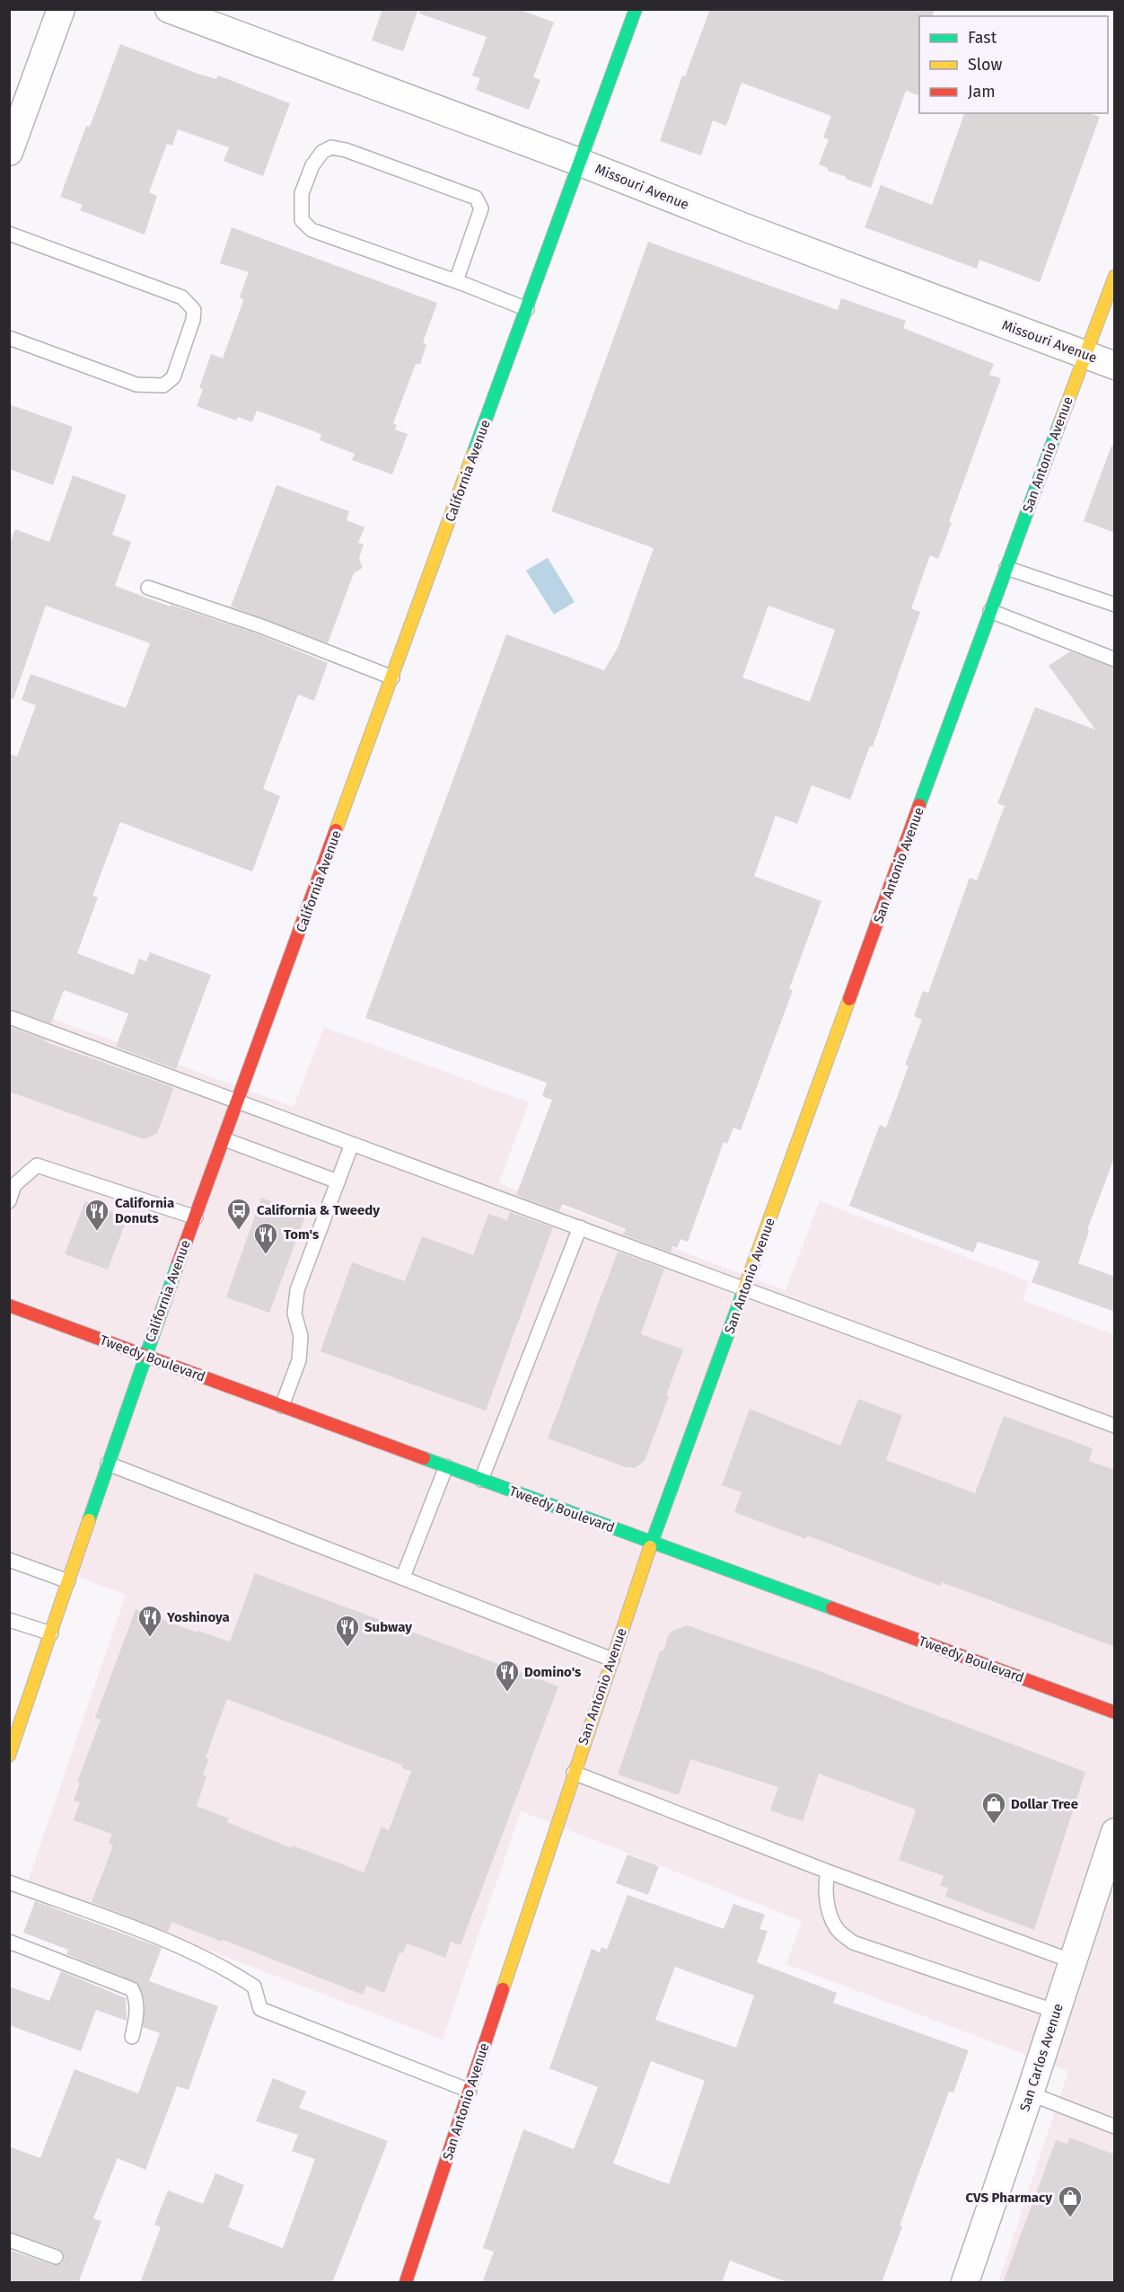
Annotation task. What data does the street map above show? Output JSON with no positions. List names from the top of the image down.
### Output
{
  "streets": {
    "main road": ["San Antonio Avenue", "California Avenue", "Tweedy Boulevard"],
    "street": ["Missouri Avenue", "San Carlos Avenue"]
  },
  "crossings": [
    ["Missouri Avenue", "San Antonio Avenue"],
    ["Missouri Avenue", "California Avenue"],
    ["San Antonio Avenue", "Tweedy Boulevard"],
    ["California Avenue", "Tweedy Boulevard"]
  ],
  "places": {
    "bus stop": ["California & Tweedy"],
    "restaurant": [
      "California Donuts",
      "Tom's",
      "Yoshinoya",
      "Subway",
      "Domino's"
    ],
    "shop": ["Dollar Tree", "CVS Pharmacy"]
  },
  "legend": ["Fast", "Slow", "Jam"]
}
